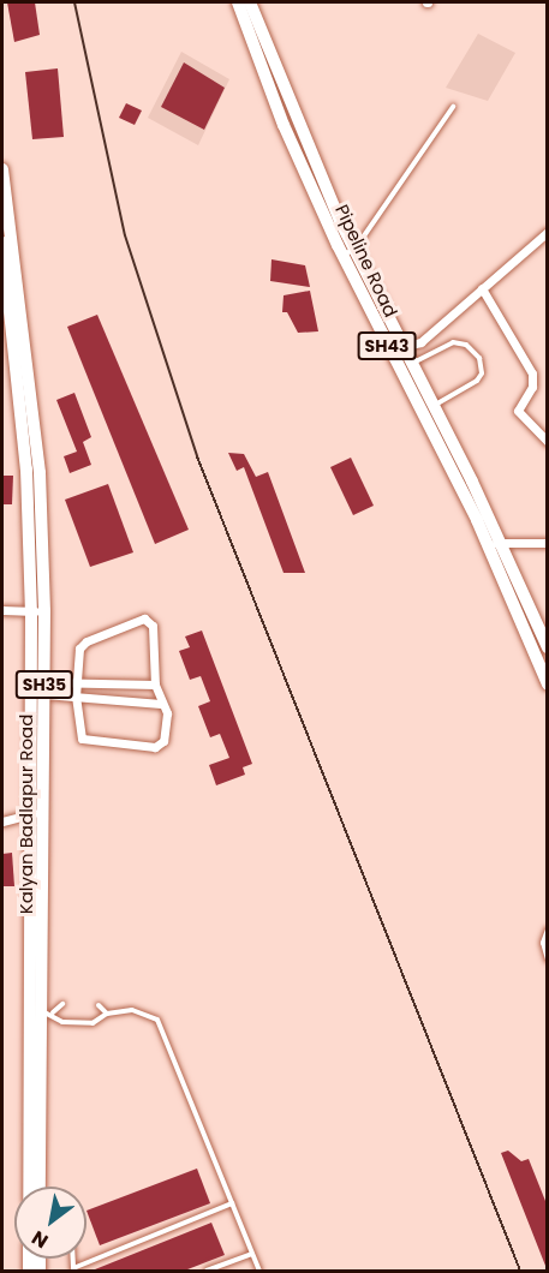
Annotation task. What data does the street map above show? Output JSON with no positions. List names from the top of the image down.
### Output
{
  "streets": {
    "main road": [
      "Pipeline Road",
      "SH43",
      "SH35",
      "Kalyan Badlapur Road"
    ]
  },
  "north": "bottom left"
}
